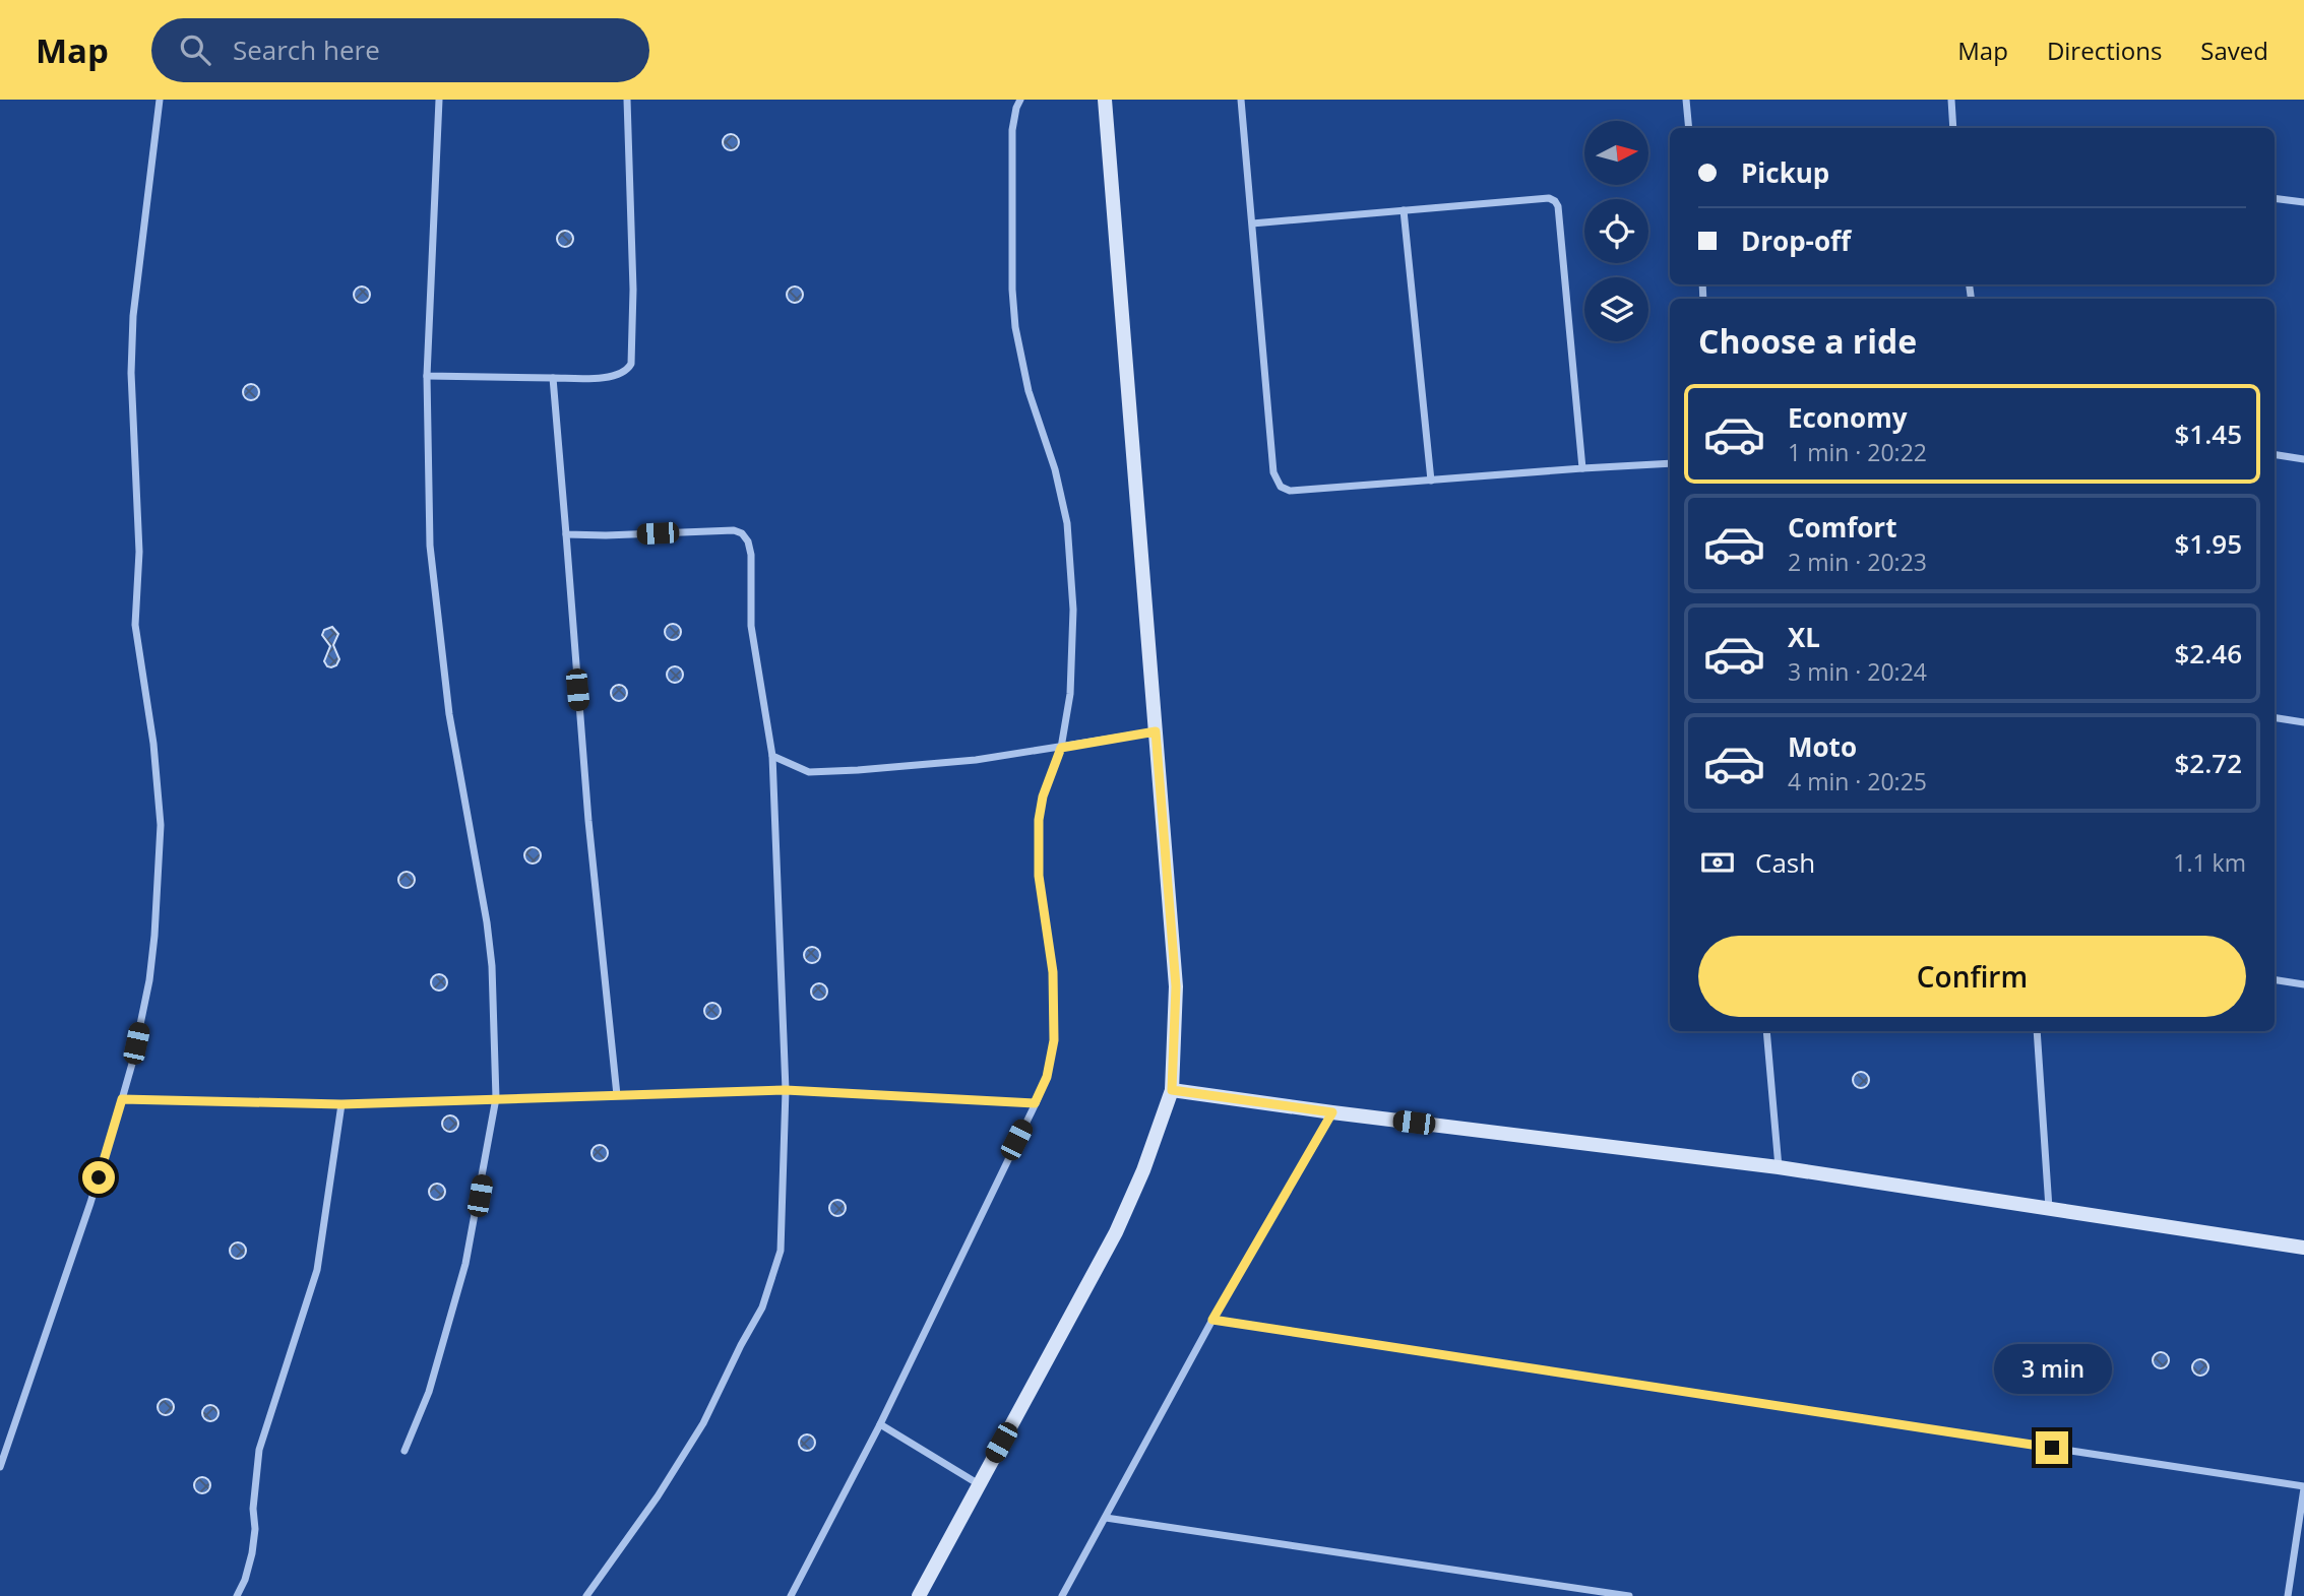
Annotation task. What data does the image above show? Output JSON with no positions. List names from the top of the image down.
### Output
{
  "north": "right",
  "page": {
    "header": "Map",
    "search": "Search here",
    "nav": ["Map", "Directions", "Saved"],
    "banner": ["Pickup", "Drop-off"],
    "heading": "Choose a ride",
    "list": [
      {
        "name": "Economy",
        "note": "1 min · 20:22",
        "value": "$1.45"
      },
      {
        "name": "Comfort",
        "note": "2 min · 20:23",
        "value": "$1.95"
      },
      {
        "name": "XL",
        "note": "3 min · 20:24",
        "value": "$2.46"
      },
      {
        "name": "Moto",
        "note": "4 min · 20:25",
        "value": "$2.72"
      }
    ],
    "pay": ["Cash", "1.1 km"],
    "buttons": "Confirm",
    "bubble": "3 min"
  }
}
